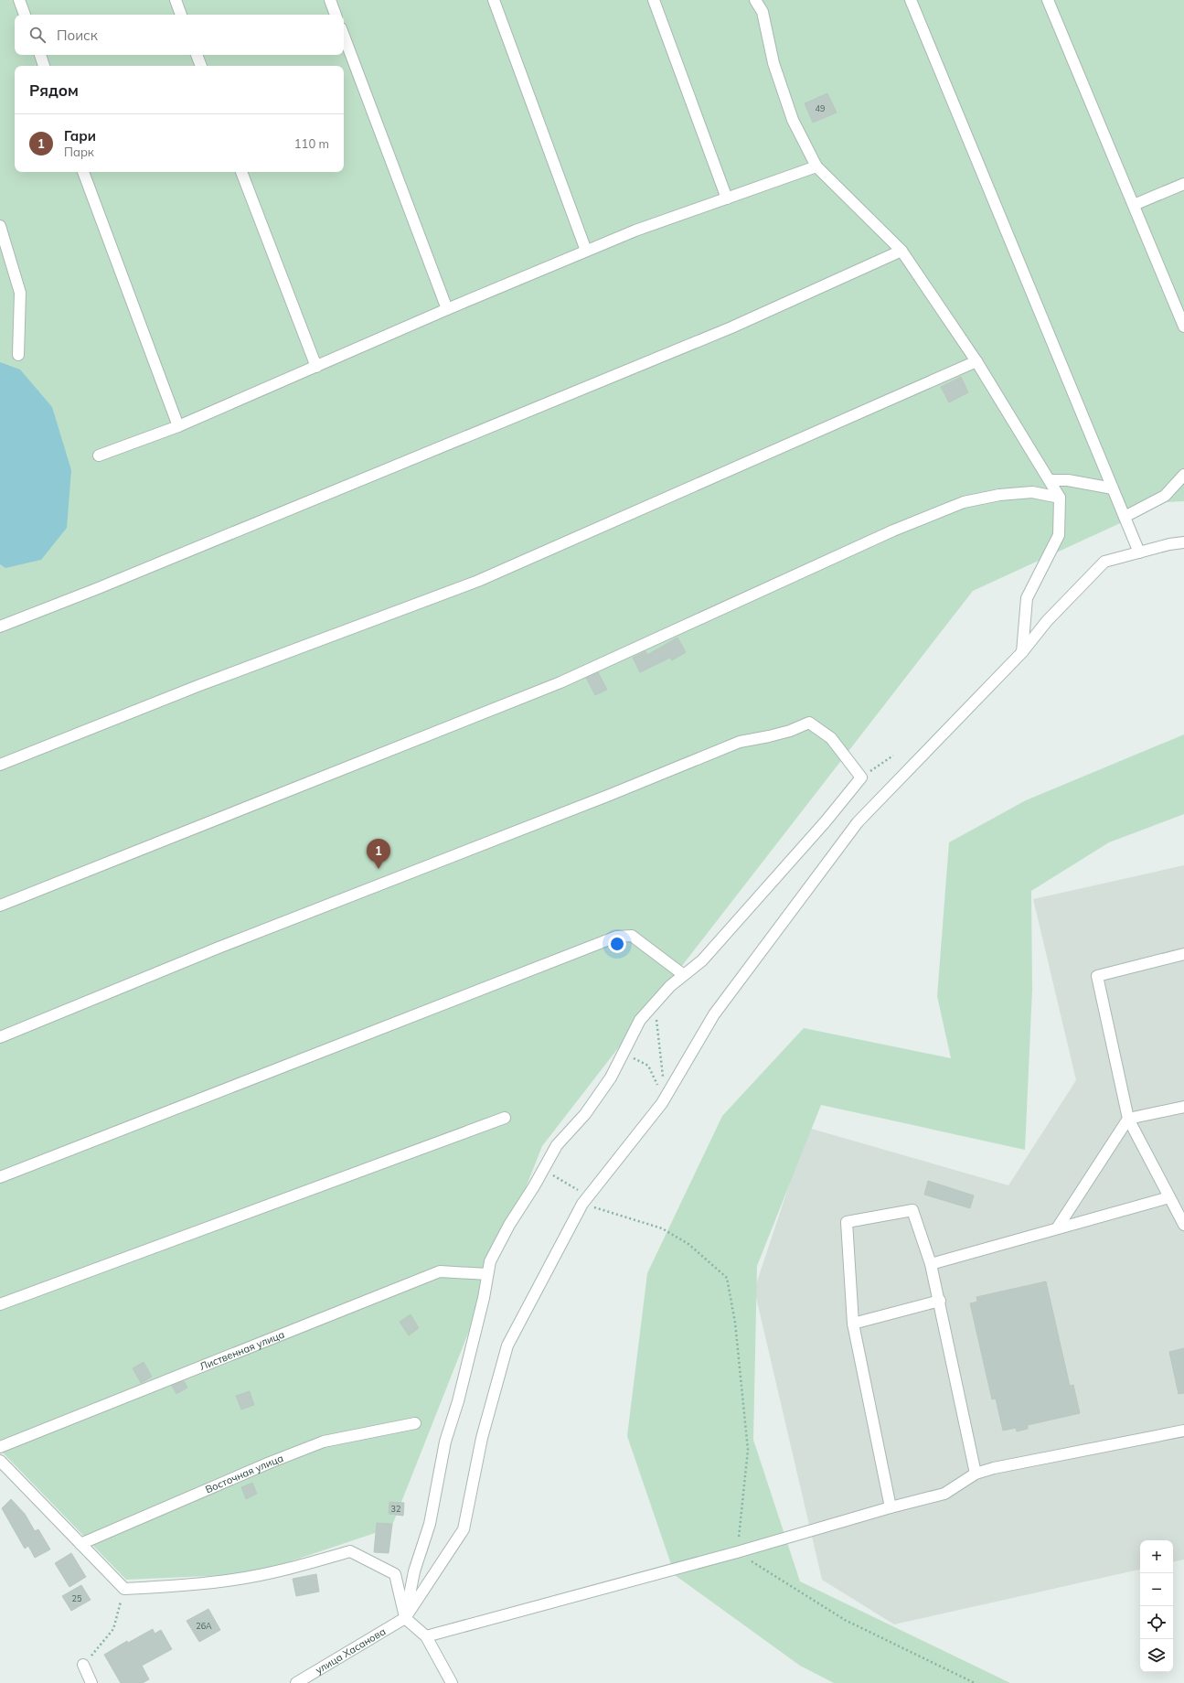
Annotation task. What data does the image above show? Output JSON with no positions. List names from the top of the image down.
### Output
{
  "streets": {
    "street": ["Лиственная улица", "Восточная улица", "улица Хасанова"]
  },
  "house_numbers": [
    "49",
    "32",
    "25",
    "26А"
  ],
  "page": {
    "search": "Поиск",
    "heading": "Рядом",
    "list": [
      {
        "mark": "1",
        "name": "Гари",
        "note": "Парк",
        "value": "110 m"
      }
    ],
    "pins": "1",
    "map_buttons": ["+", "−"]
  }
}
